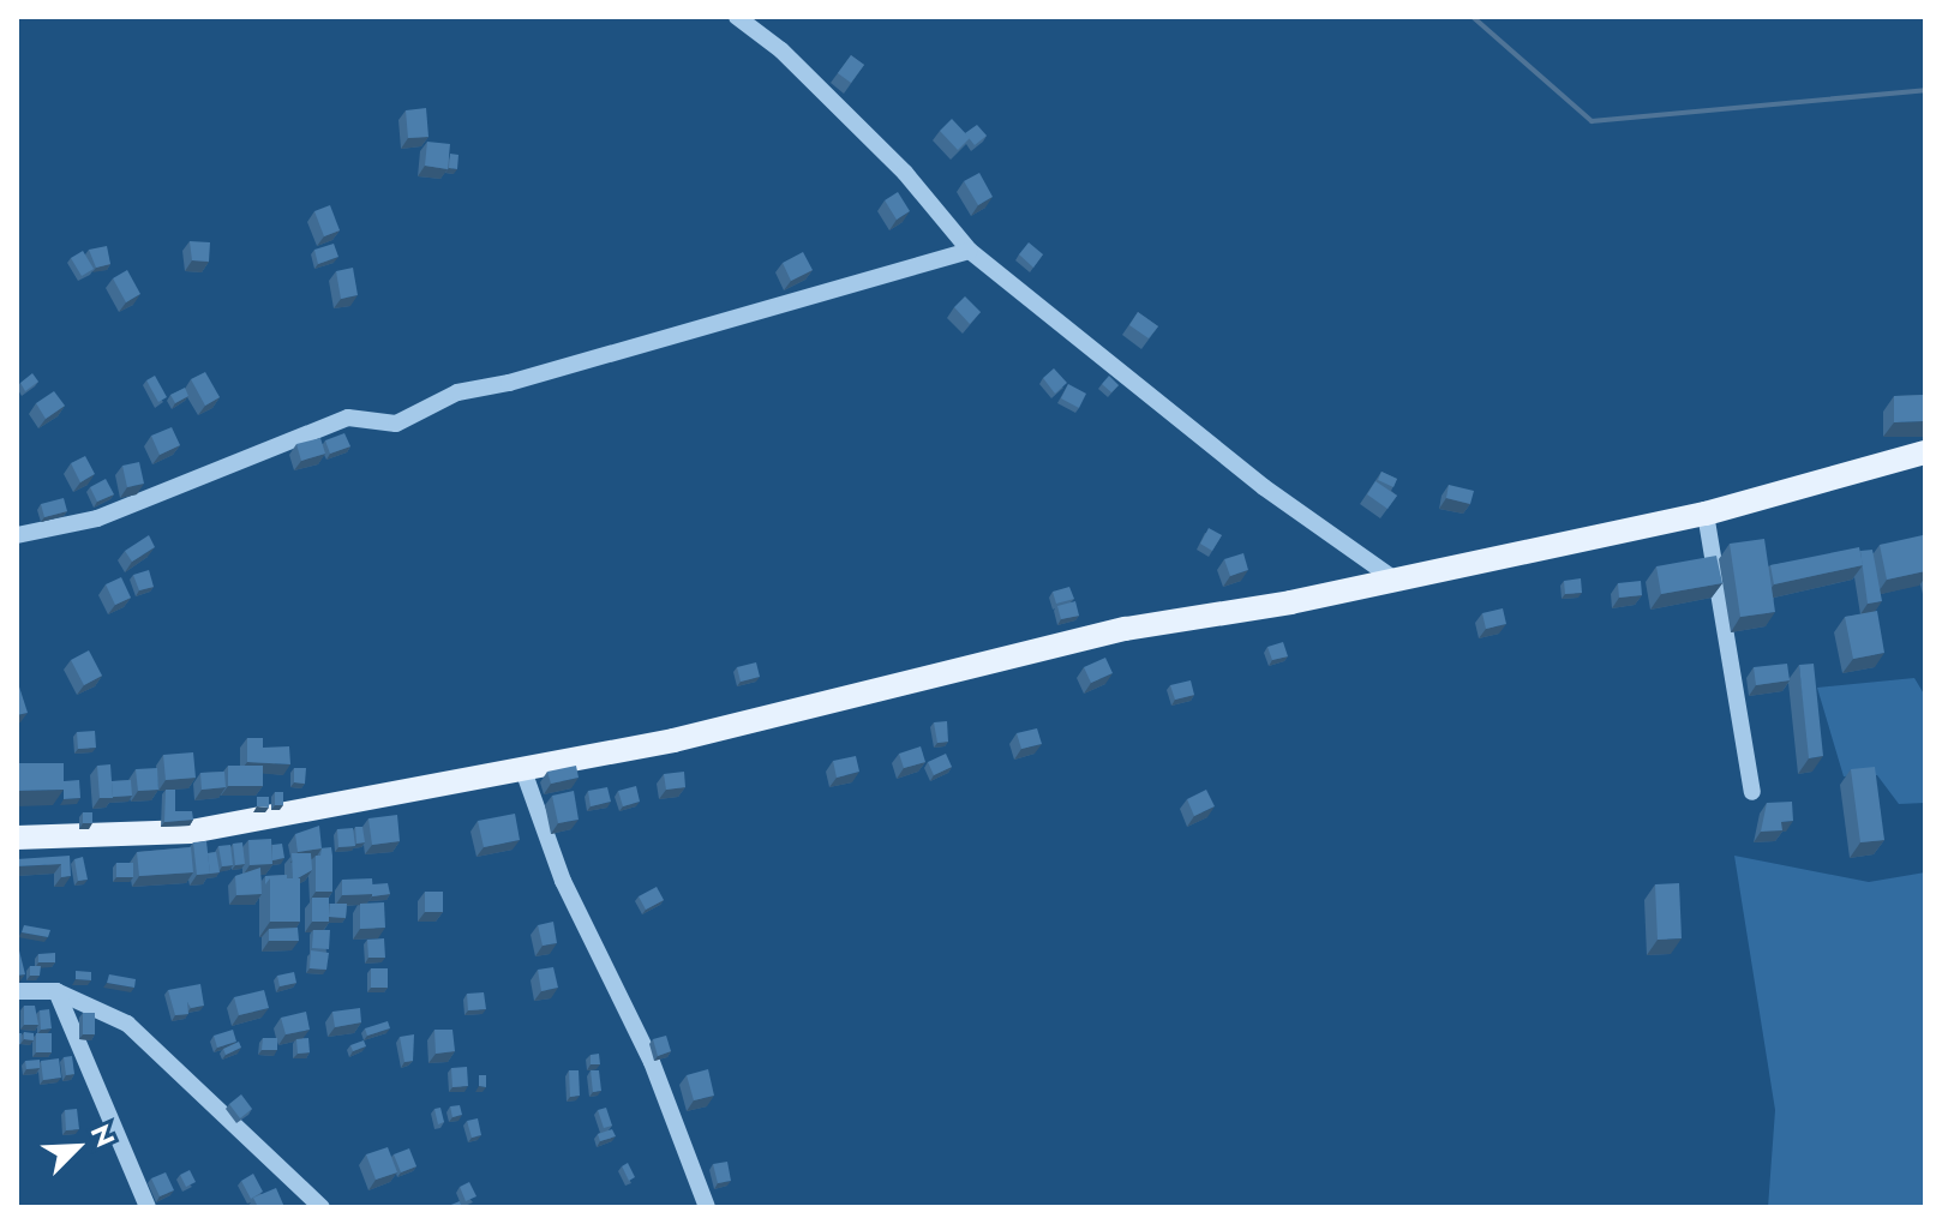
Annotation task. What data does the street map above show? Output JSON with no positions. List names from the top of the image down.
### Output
{
  "north": "top right"
}
